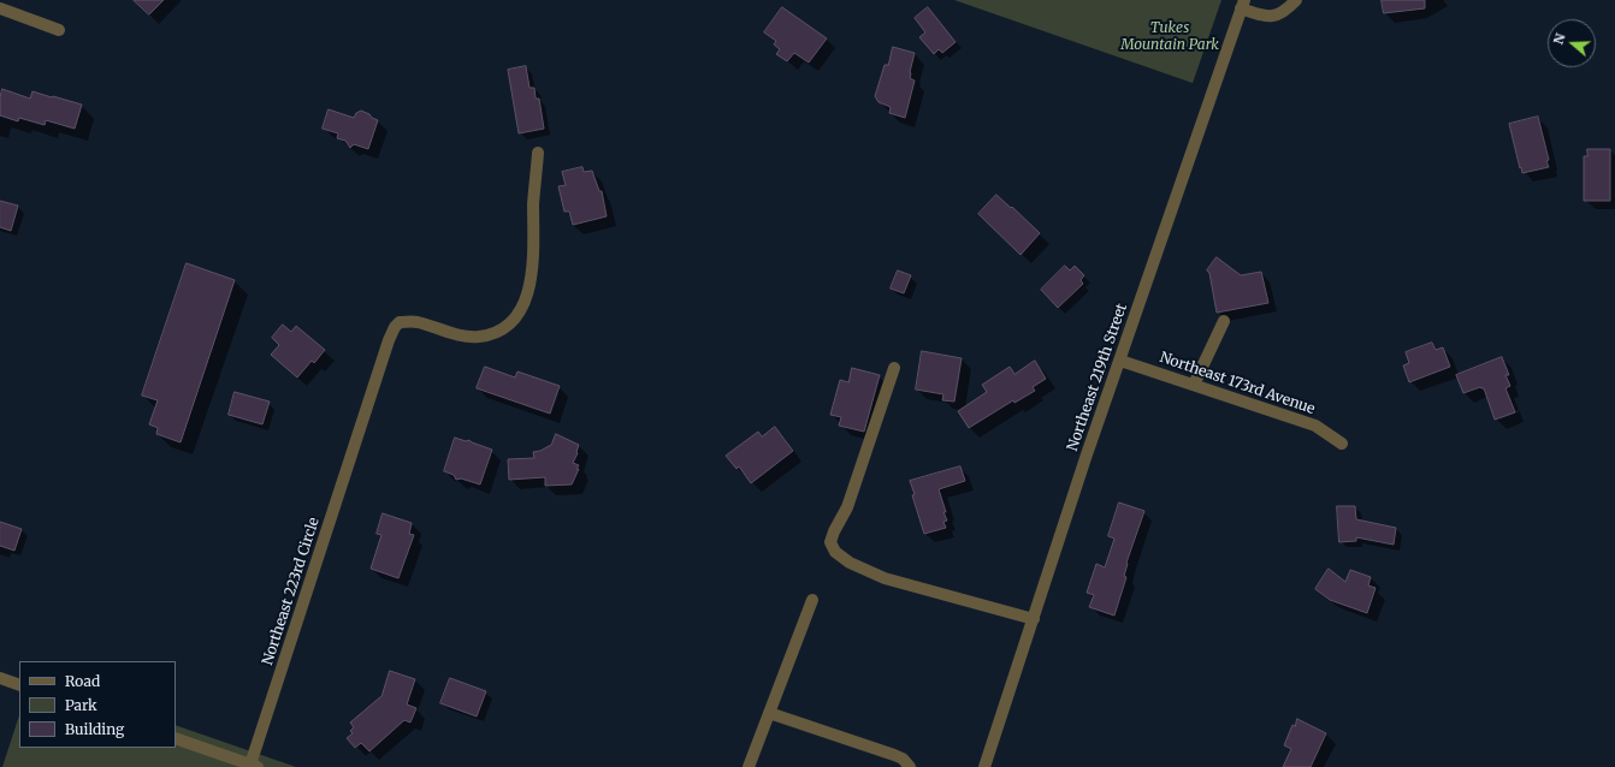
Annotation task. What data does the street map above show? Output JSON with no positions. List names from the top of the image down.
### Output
{
  "streets": {
    "street": ["Northeast 219th Street", "Northeast 173rd Avenue", "Northeast 223rd Circle"]
  },
  "crossings": [
    ["Northeast 219th Street", "Northeast 173rd Avenue"]
  ],
  "parks": ["Tukes Mountain Park"],
  "legend": ["Road", "Park", "Building"],
  "north": "left"
}
